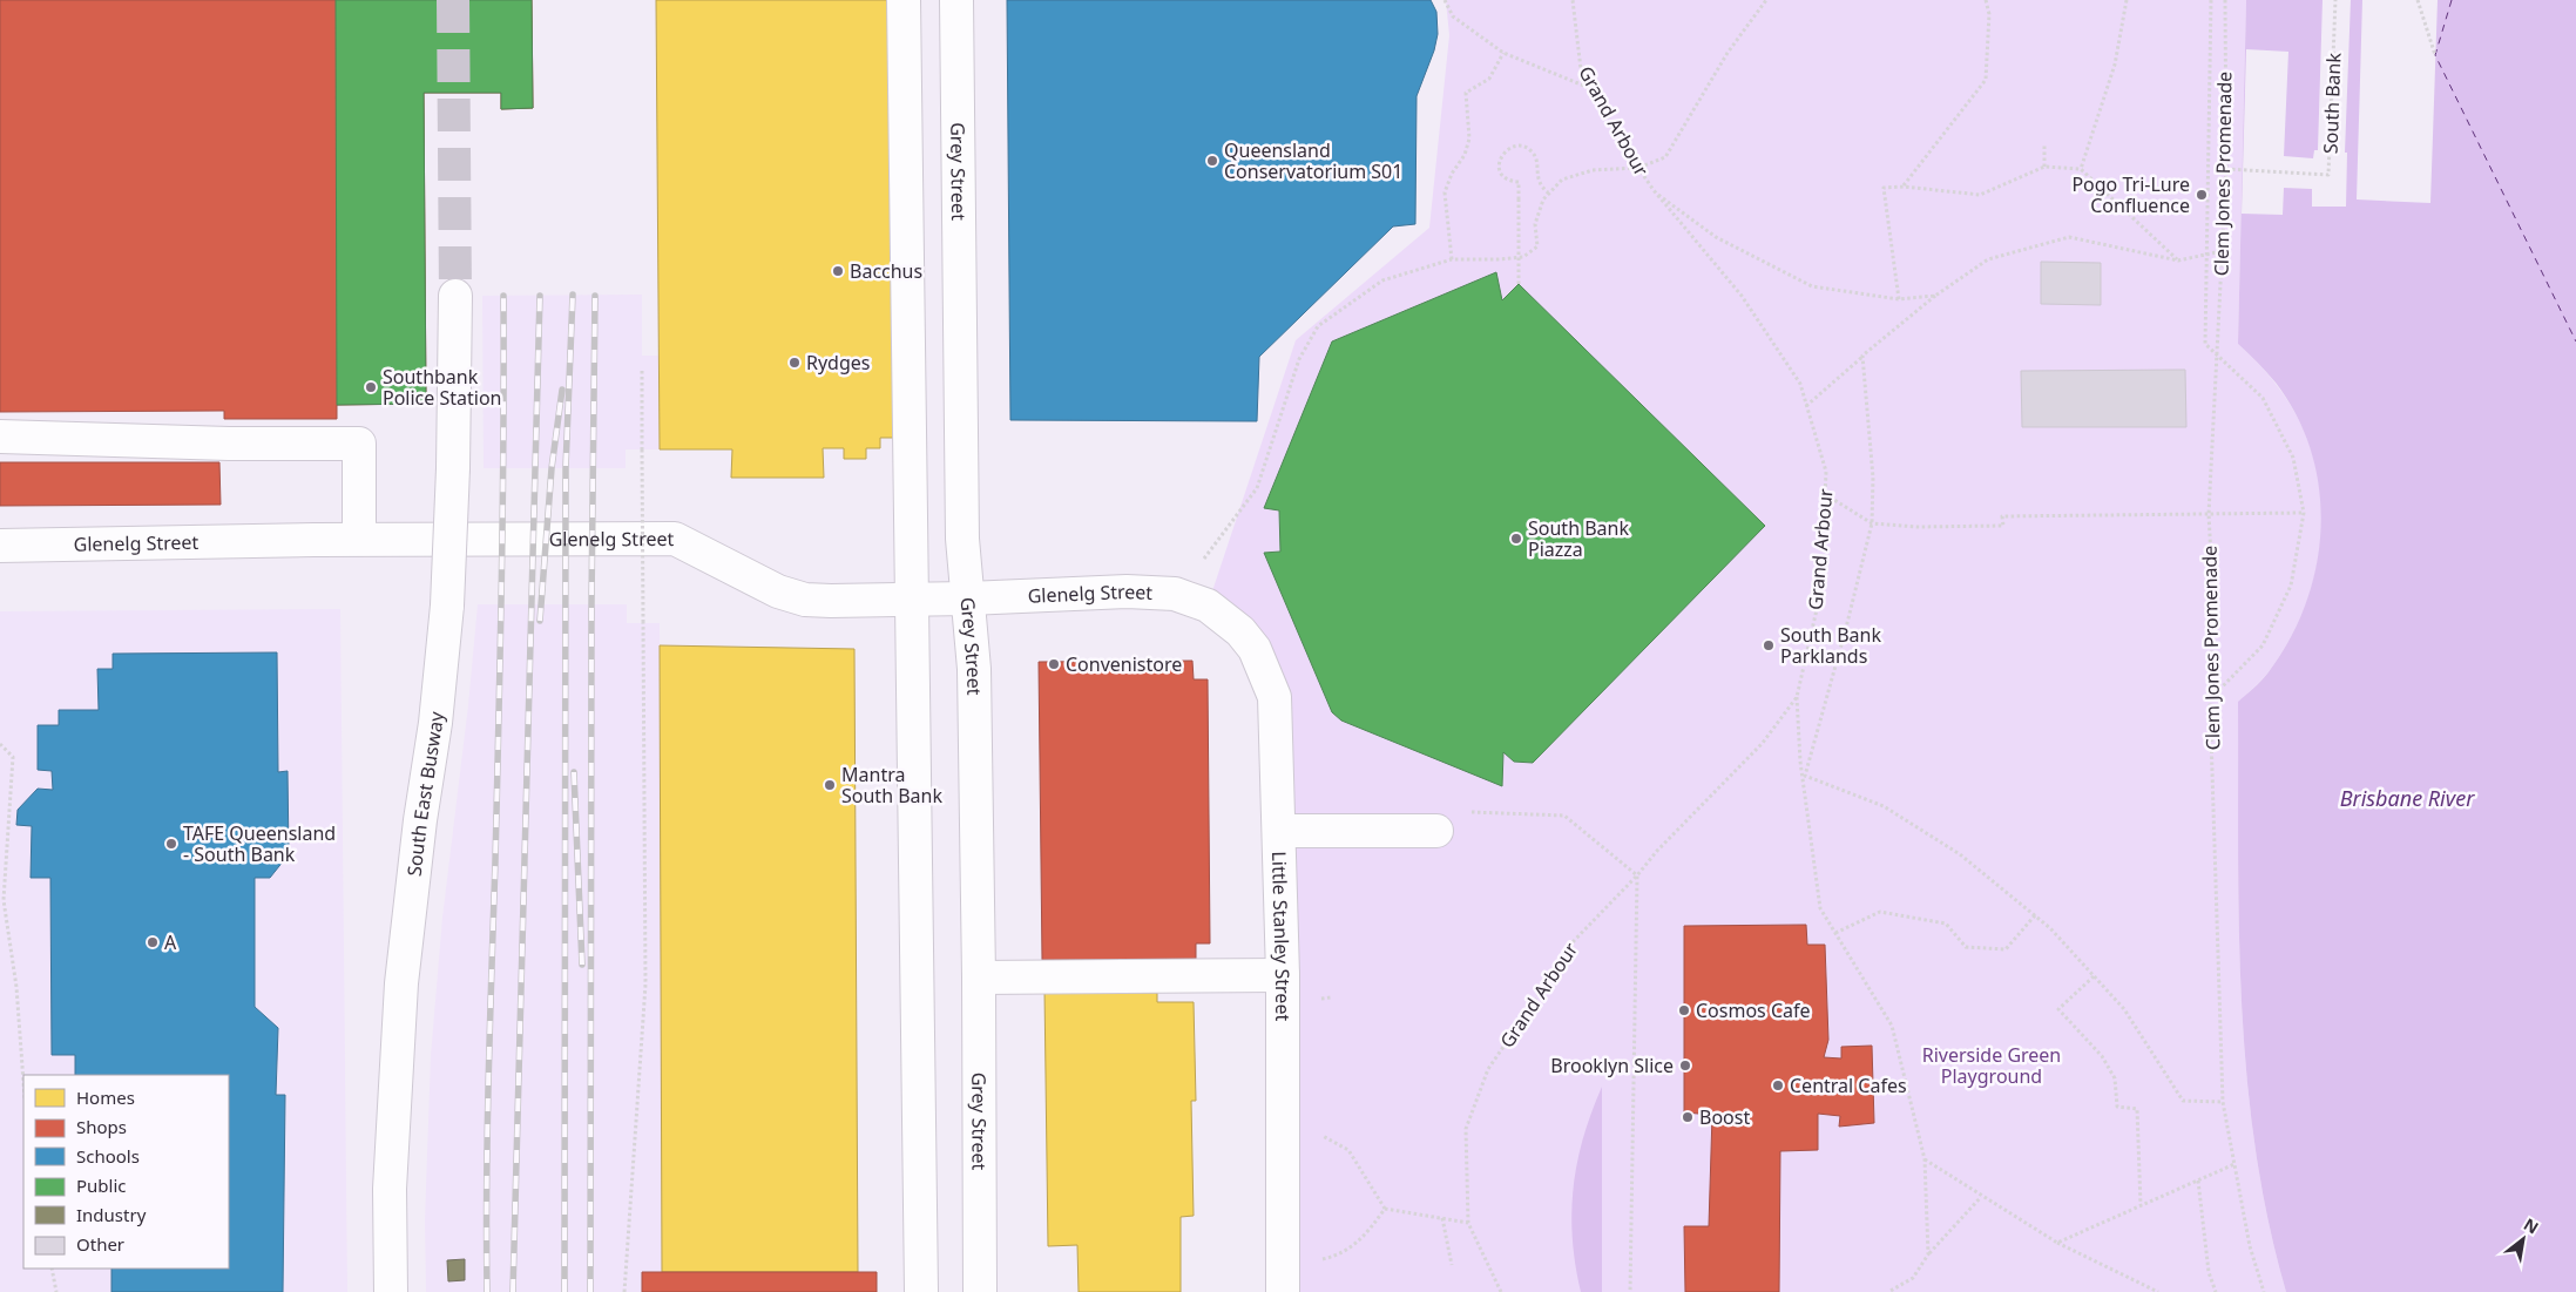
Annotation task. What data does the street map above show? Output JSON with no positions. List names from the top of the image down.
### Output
{
  "streets": {
    "street": [
      "Grey Street",
      "Glenelg Street",
      "South East Busway",
      "Little Stanley Street"
    ],
    "path": ["South Bank", "Grand Arbour", "Clem Jones Promenade"]
  },
  "crossings": [
    ["South Bank", "Clem Jones Promenade"],
    ["Grey Street", "Glenelg Street"],
    ["Glenelg Street", "Little Stanley Street"]
  ],
  "water": ["Brisbane River"],
  "parks": ["Riverside Green Playground"],
  "places": [
    "Queensland Conservatorium S01",
    "Pogo Tri-Lure Confluence",
    "Bacchus",
    "Rydges",
    "Southbank Police Station",
    "South Bank Piazza",
    "South Bank Parklands",
    "Convenistore",
    "Mantra South Bank",
    "TAFE Queensland - South Bank",
    "A",
    "Cosmos Cafe",
    "Brooklyn Slice",
    "Central Cafes",
    "Boost"
  ],
  "legend": [
    "Homes",
    "Shops",
    "Schools",
    "Public",
    "Industry",
    "Other"
  ],
  "north": "top right"
}
